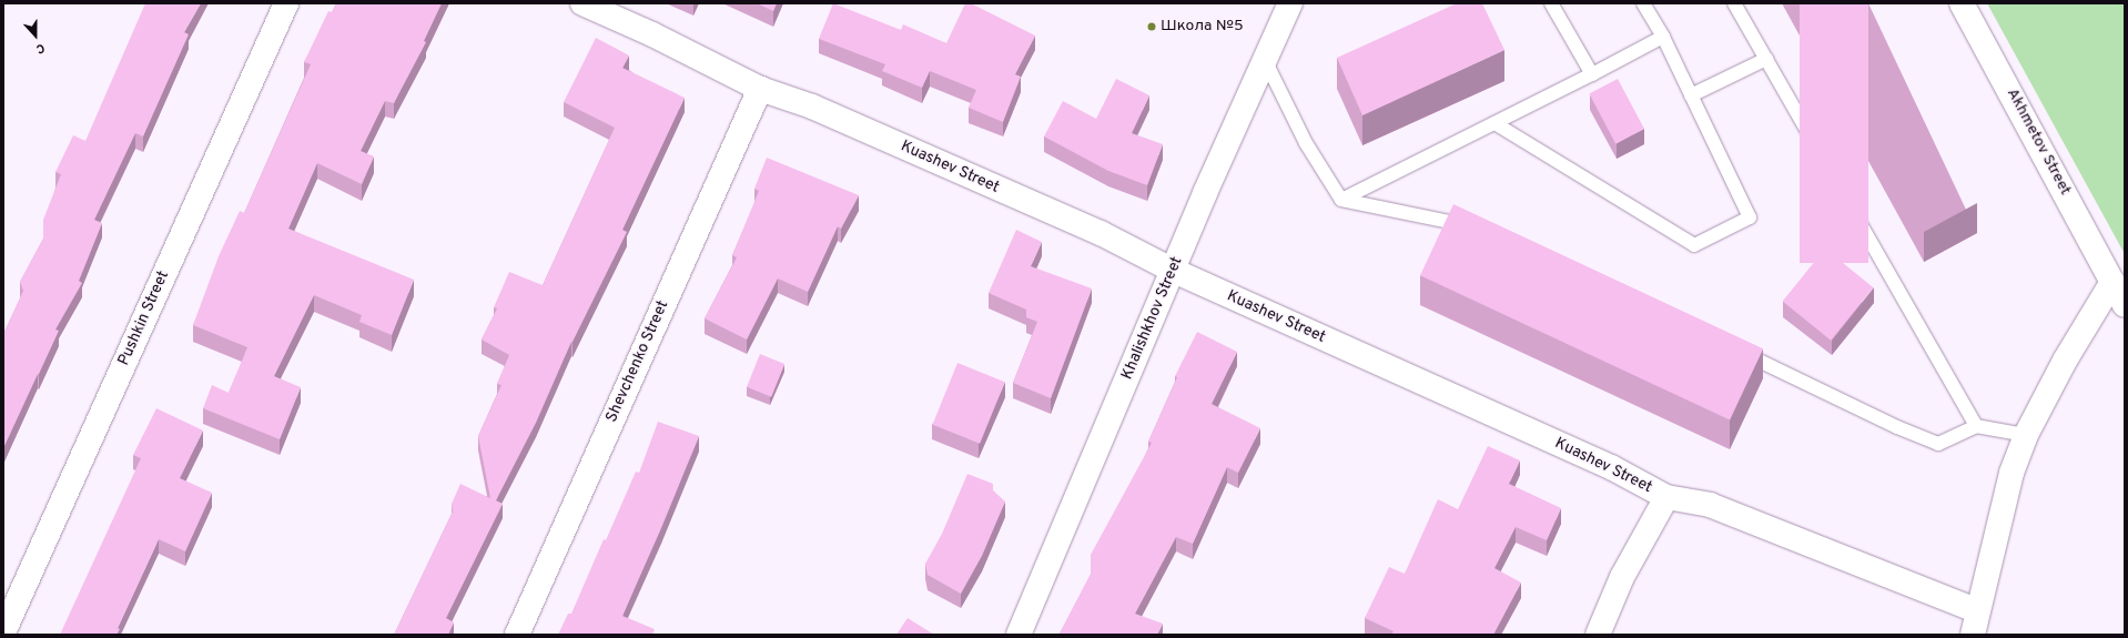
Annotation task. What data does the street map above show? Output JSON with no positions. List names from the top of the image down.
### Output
{
  "streets": {
    "street": [
      "Akhmetov Street",
      "Kuashev Street",
      "Pushkin Street",
      "Khalishkhov Street",
      "Shevchenko Street"
    ]
  },
  "crossings": [
    ["Kuashev Street", "Khalishkhov Street"],
    ["Kuashev Street", "Shevchenko Street"]
  ],
  "places": ["Школа №5"],
  "north": "bottom"
}
